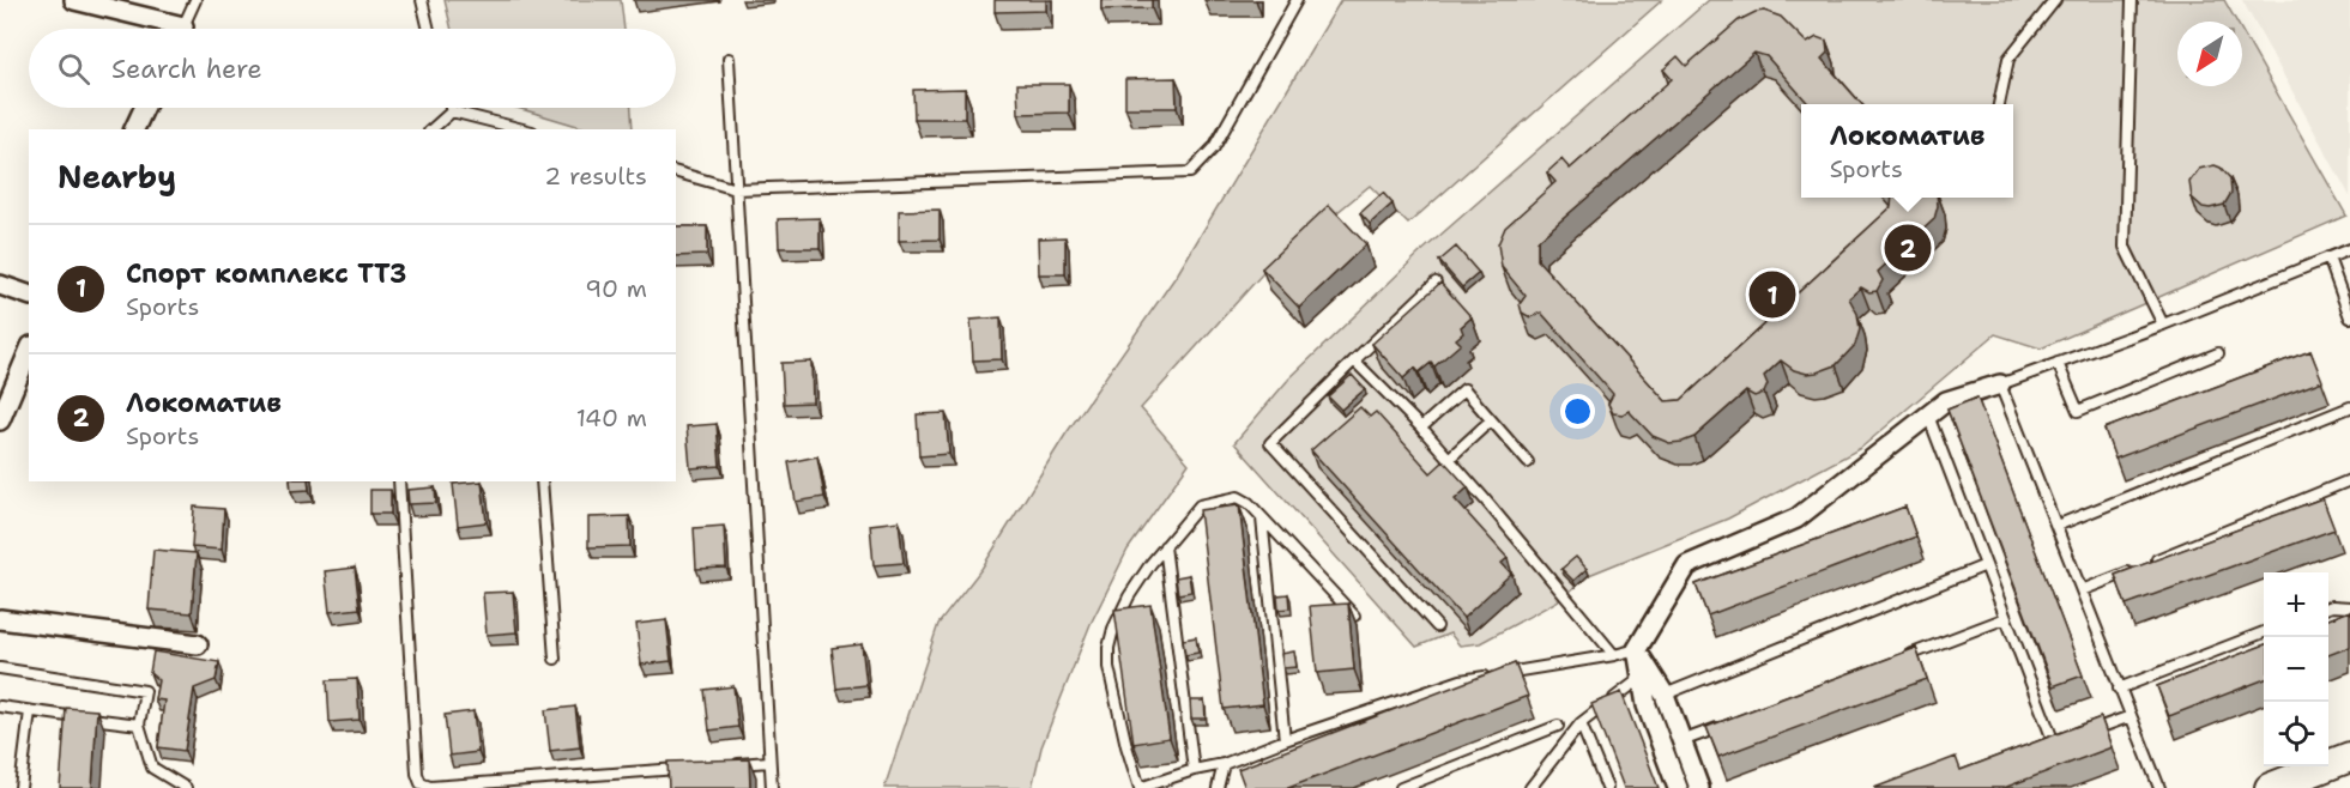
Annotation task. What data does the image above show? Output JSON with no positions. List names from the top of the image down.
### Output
{
  "north": "bottom left",
  "page": {
    "search": "Search here",
    "popup": ["Локоматив", "Sports"],
    "heading": ["Nearby", "2 results"],
    "pins": ["2", "1"],
    "list": [
      {
        "mark": "1",
        "name": "Спорт комплекс ТТЗ",
        "note": "Sports",
        "value": "90 m"
      },
      {
        "mark": "2",
        "name": "Локоматив",
        "note": "Sports",
        "value": "140 m"
      }
    ],
    "map_buttons": ["+", "−"]
  }
}
